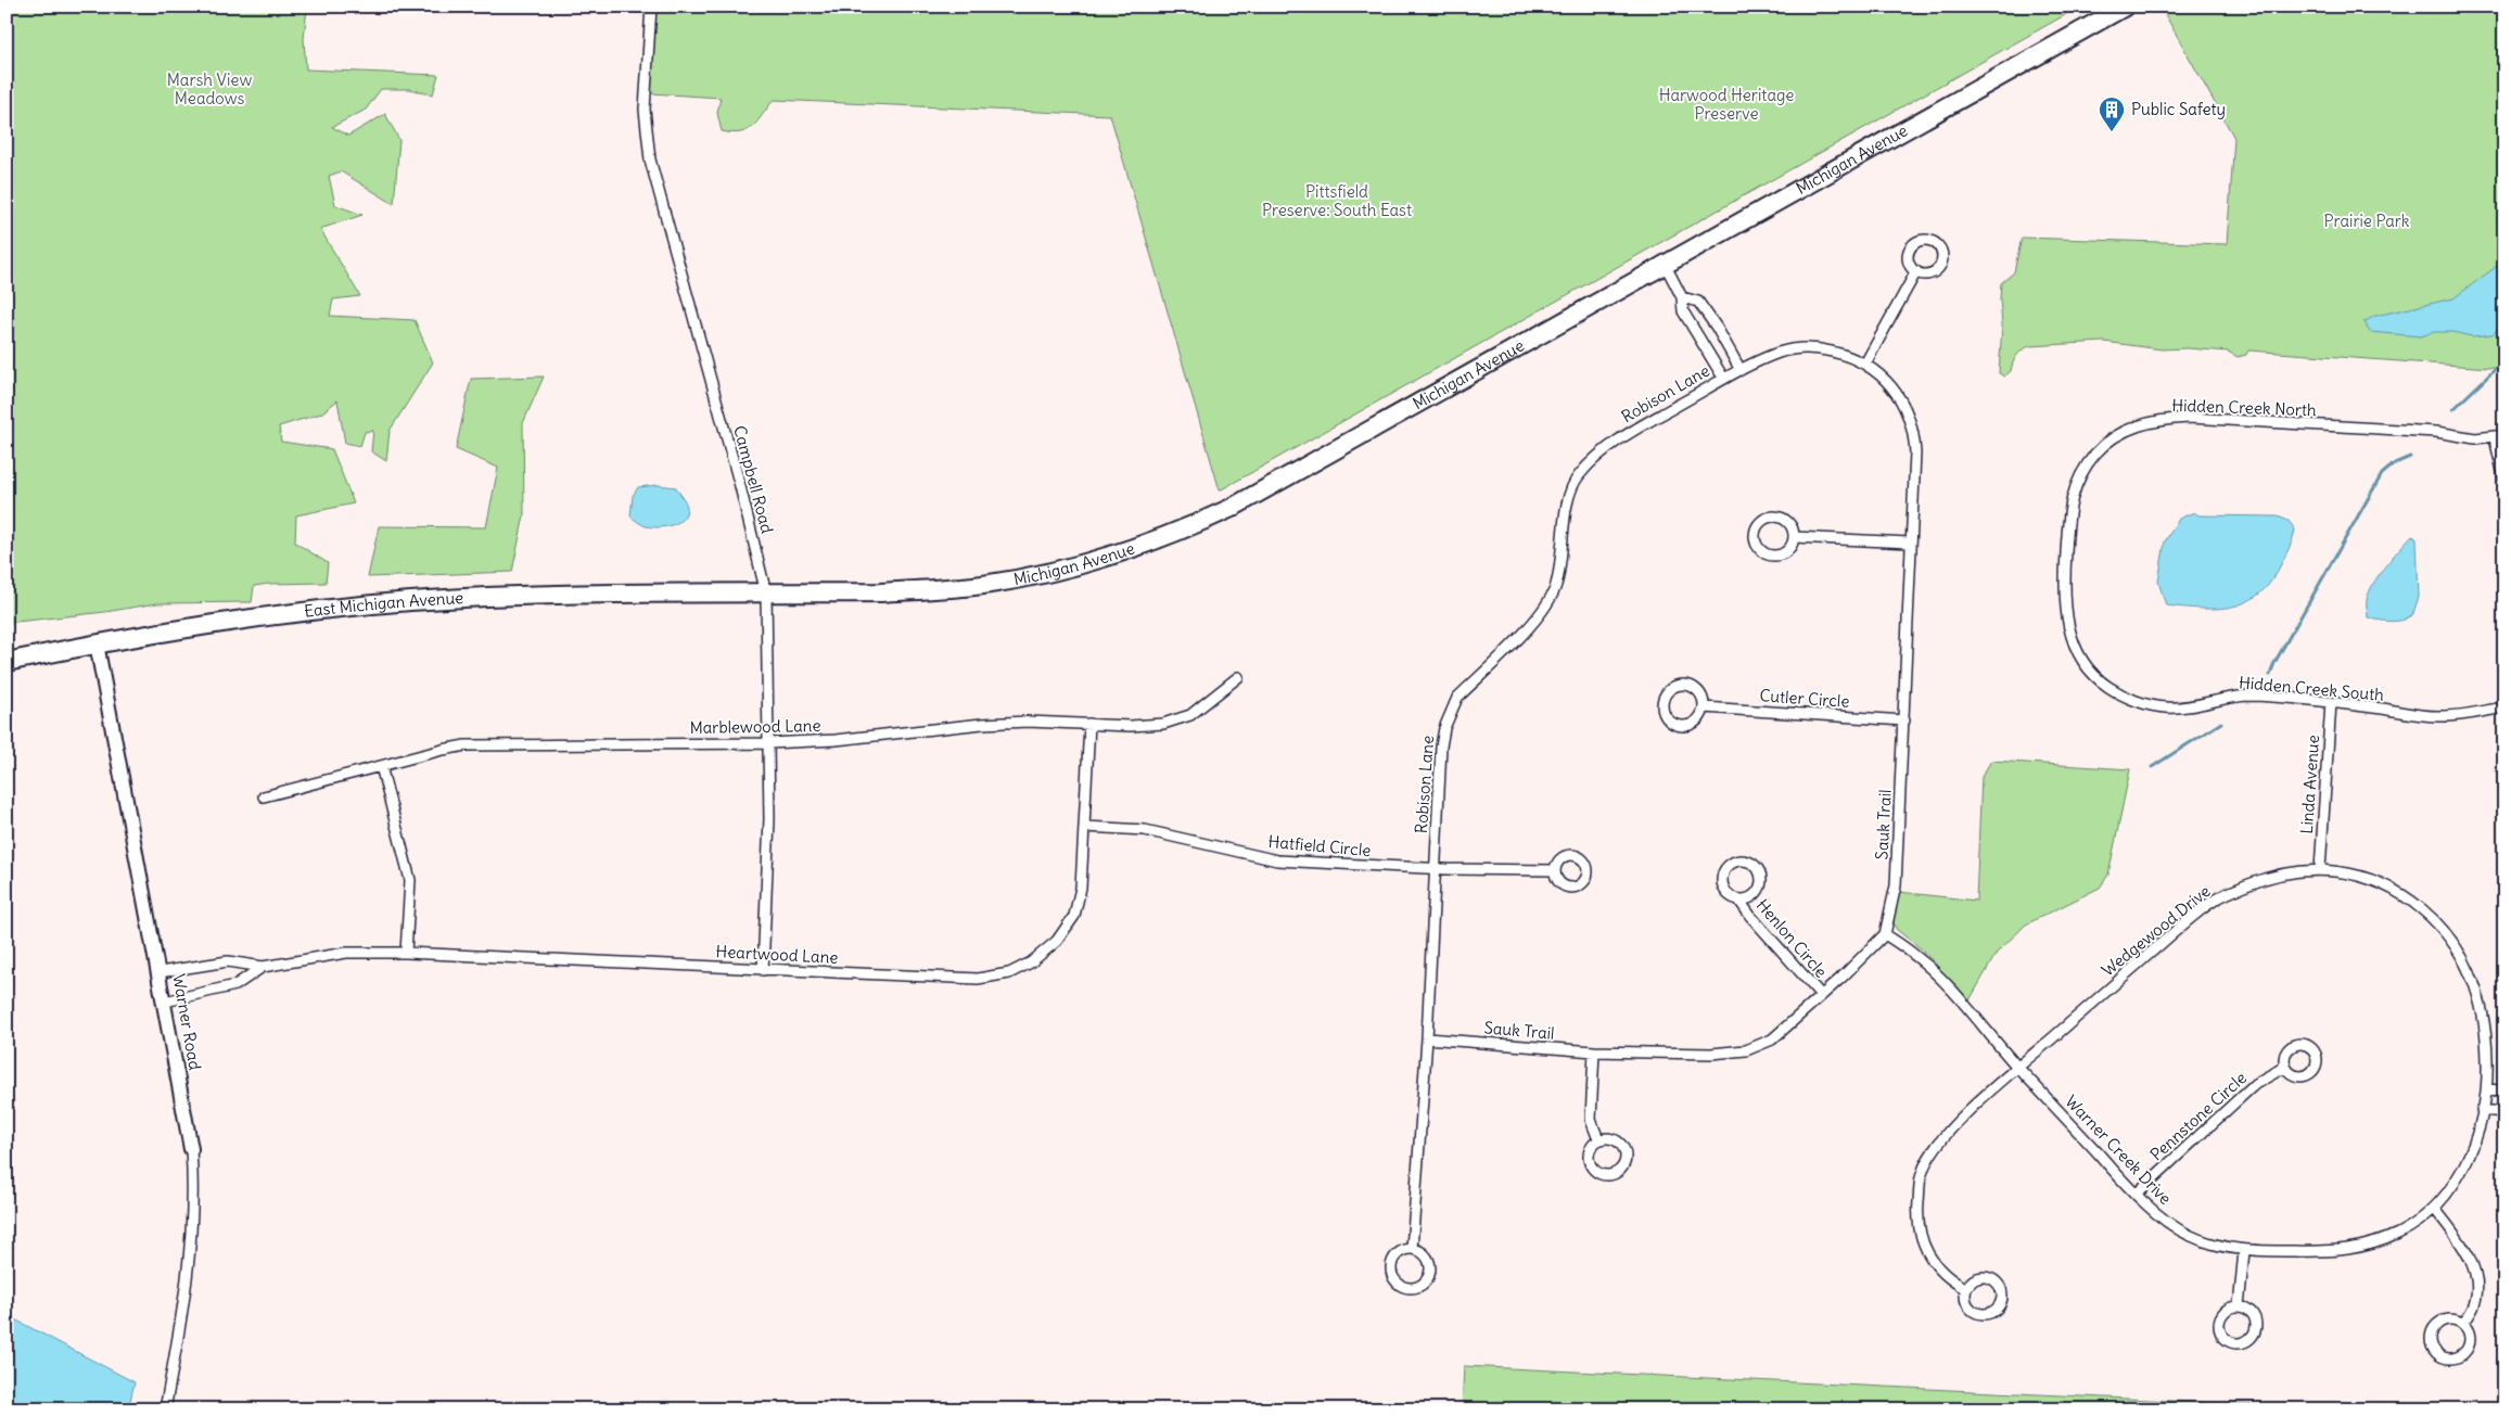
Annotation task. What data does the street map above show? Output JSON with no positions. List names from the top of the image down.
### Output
{
  "streets": {
    "highway": ["Michigan Avenue", "East Michigan Avenue"],
    "street": [
      "Robison Lane",
      "Hidden Creek North",
      "Campbell Road",
      "Hidden Creek South",
      "Cutler Circle",
      "Marblewood Lane",
      "Linda Avenue",
      "Sauk Trail",
      "Hatfield Circle",
      "Wedgewood Drive",
      "Henlon Circle",
      "Heartwood Lane",
      "Warner Road",
      "Pennstone Circle",
      "Warner Creek Drive"
    ]
  },
  "crossings": [
    ["Michigan Avenue", "Campbell Road"],
    ["Michigan Avenue", "East Michigan Avenue"],
    ["Robison Lane", "Sauk Trail"],
    ["Robison Lane", "Hatfield Circle"],
    ["Hidden Creek North", "Hidden Creek South"],
    ["Campbell Road", "East Michigan Avenue"],
    ["Campbell Road", "Marblewood Lane"],
    ["Campbell Road", "Heartwood Lane"],
    ["East Michigan Avenue", "Warner Road"],
    ["Hidden Creek South", "Linda Avenue"],
    ["Cutler Circle", "Sauk Trail"],
    ["Marblewood Lane", "Heartwood Lane"],
    ["Linda Avenue", "Wedgewood Drive"],
    ["Sauk Trail", "Henlon Circle"],
    ["Sauk Trail", "Warner Creek Drive"],
    ["Hatfield Circle", "Heartwood Lane"],
    ["Wedgewood Drive", "Warner Creek Drive"],
    ["Heartwood Lane", "Warner Road"],
    ["Pennstone Circle", "Warner Creek Drive"]
  ],
  "parks": [
    "Marsh View Meadows",
    "Harwood Heritage Preserve",
    "Pittsfield Preserve: South East",
    "Prairie Park"
  ],
  "places": {
    "building": ["Public Safety"]
  }
}
